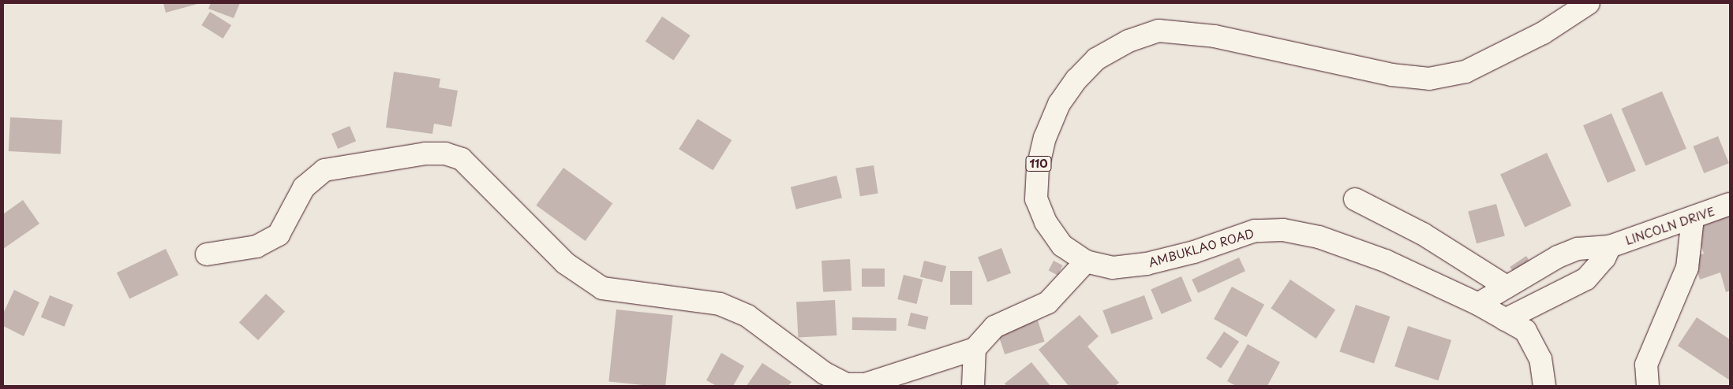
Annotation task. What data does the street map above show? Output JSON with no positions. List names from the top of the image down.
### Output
{
  "streets": {
    "street": ["110", "LINCOLN DRIVE", "AMBUKLAO ROAD"]
  },
  "crossings": [
    ["LINCOLN DRIVE", "AMBUKLAO ROAD"]
  ]
}
